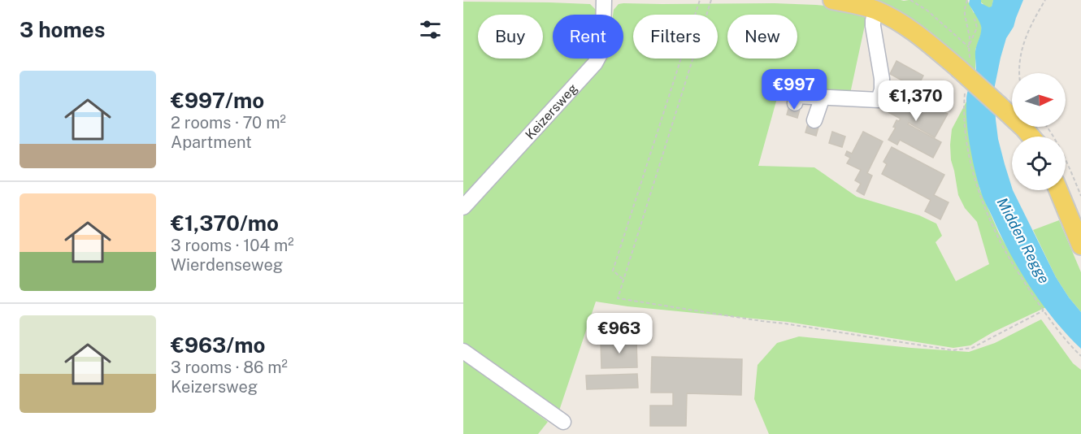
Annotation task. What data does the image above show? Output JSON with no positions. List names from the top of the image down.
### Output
{
  "streets": {
    "street": ["Keizersweg"]
  },
  "water": ["Midden Regge"],
  "north": "right",
  "page": {
    "heading": "3 homes",
    "chip": [
      "Buy",
      "Rent",
      "Filters",
      "New"
    ],
    "list": [
      {
        "name": "€997/mo",
        "note": "2 rooms · 70 m² · Apartment"
      },
      {
        "name": "€1,370/mo",
        "note": "3 rooms · 104 m² · Wierdenseweg"
      },
      {
        "name": "€963/mo",
        "note": "3 rooms · 86 m² · Keizersweg"
      }
    ],
    "price": ["€997", "€1,370", "€963"]
  }
}
